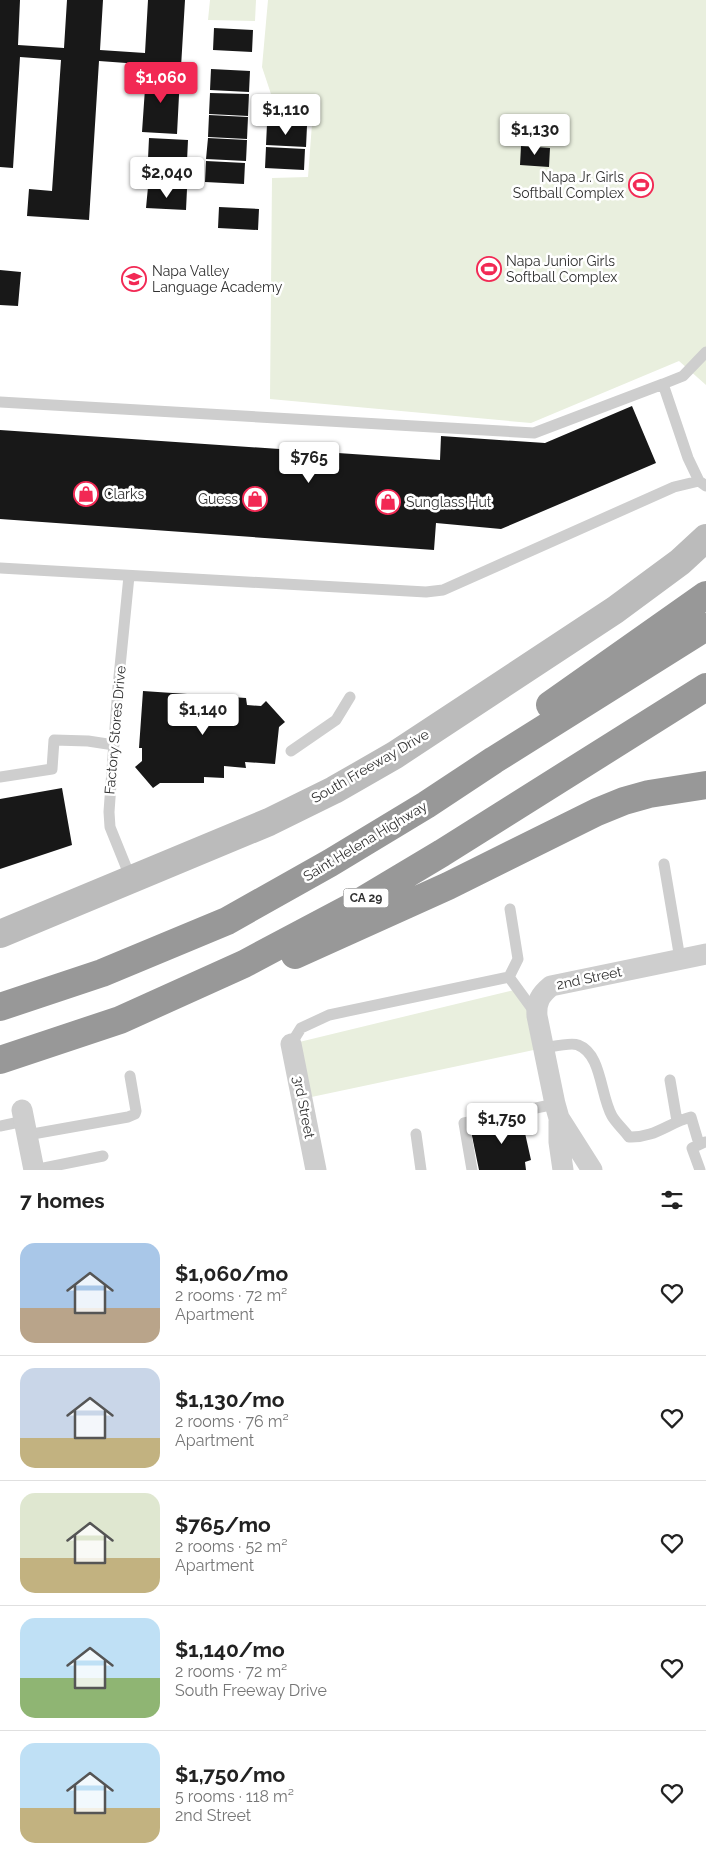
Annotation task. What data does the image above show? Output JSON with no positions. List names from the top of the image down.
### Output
{
  "streets": {
    "highway": ["Saint Helena Highway", "CA 29"],
    "street": ["South Freeway Drive", "2nd Street", "3rd Street"],
    "lane": ["Factory Stores Drive"]
  },
  "crossings": [
    ["Factory Stores Drive", "South Freeway Drive"]
  ],
  "places": {
    "sports": ["Napa Jr. Girls Softball Complex", "Napa Junior Girls Softball Complex"],
    "school or university": ["Napa Valley Language Academy"],
    "shop": ["Clarks", "Guess", "Sunglass Hut"]
  },
  "page": {
    "price": [
      "$1,060",
      "$1,110",
      "$1,130",
      "$2,040",
      "$765",
      "$1,140",
      "$1,750"
    ],
    "heading": "7 homes",
    "list": [
      {
        "name": "$1,060/mo",
        "note": "2 rooms · 72 m² · Apartment"
      },
      {
        "name": "$1,130/mo",
        "note": "2 rooms · 76 m² · Apartment"
      },
      {
        "name": "$765/mo",
        "note": "2 rooms · 52 m² · Apartment"
      },
      {
        "name": "$1,140/mo",
        "note": "2 rooms · 72 m² · South Freeway Drive"
      },
      {
        "name": "$1,750/mo",
        "note": "5 rooms · 118 m² · 2nd Street"
      }
    ]
  }
}
